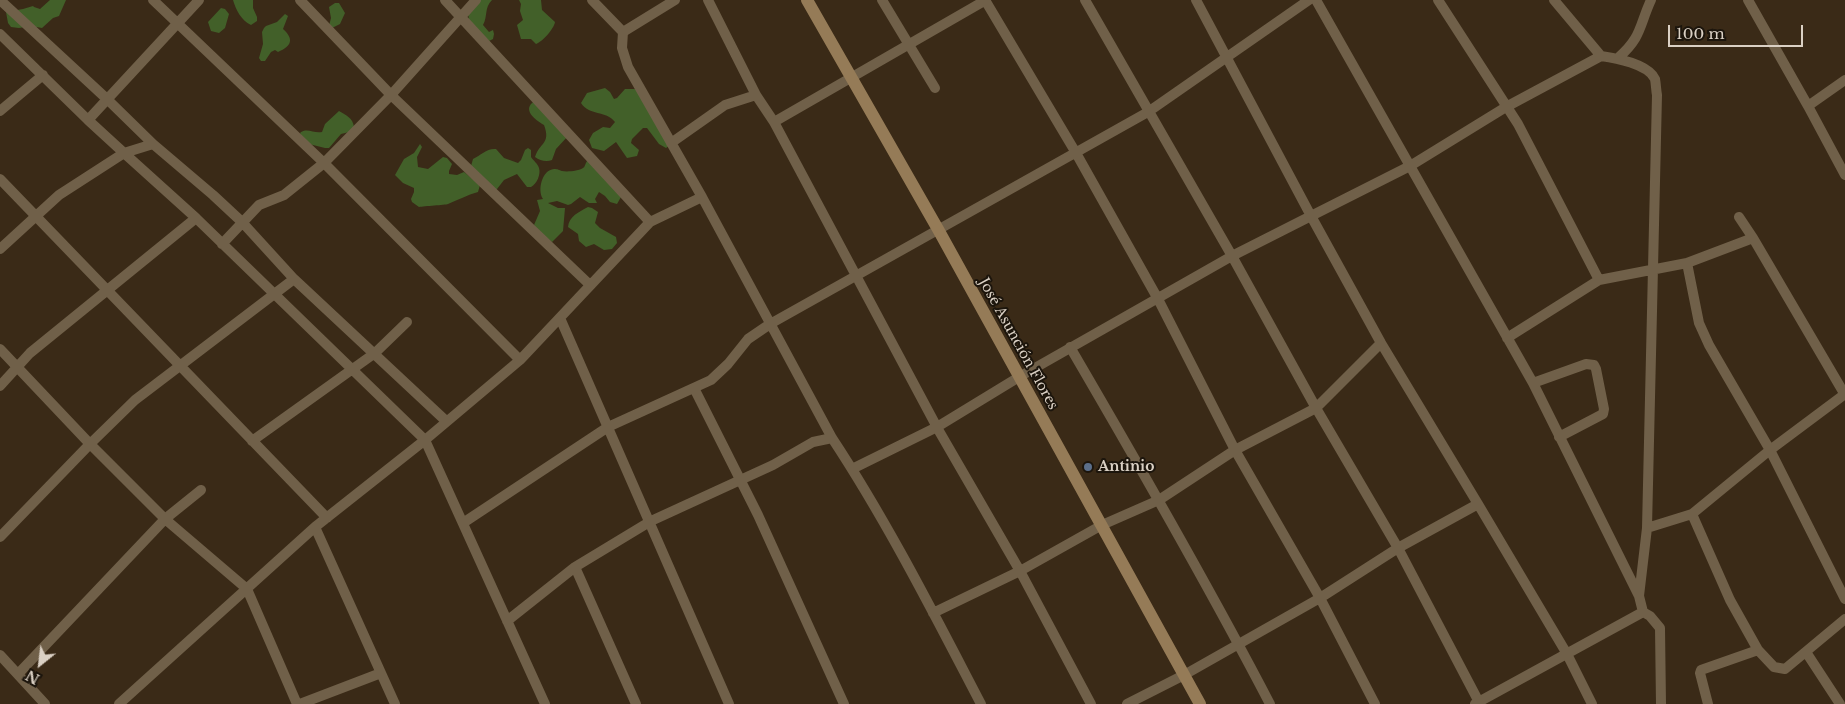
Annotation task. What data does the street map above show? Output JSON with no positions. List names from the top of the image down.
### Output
{
  "streets": {
    "street": ["José Asunción Flores"]
  },
  "places": ["Antinio"],
  "scale_bar": "100 m",
  "north": "bottom left"
}
